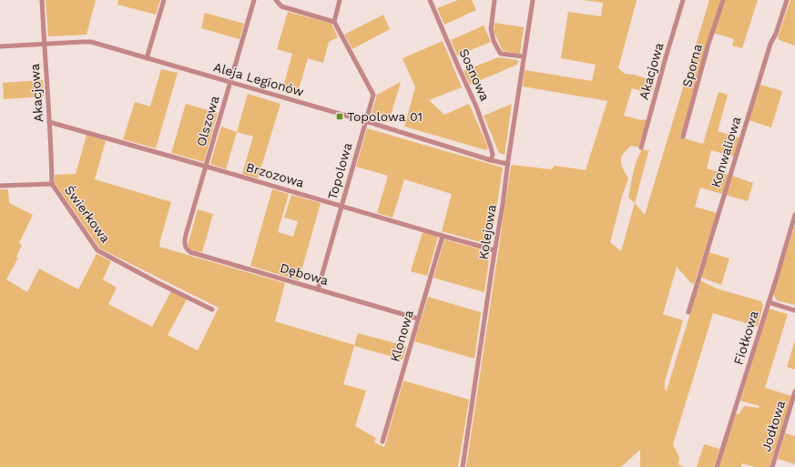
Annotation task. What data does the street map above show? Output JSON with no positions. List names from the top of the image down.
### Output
{
  "streets": {
    "street": [
      "Sporna",
      "Akacjowa",
      "Sosnowa",
      "Aleja Legionów",
      "Olszowa",
      "Konwaliowa",
      "Topolowa",
      "Brzozowa",
      "Świerkowa",
      "Kolejowa",
      "Dębowa",
      "Klonowa",
      "Fiołkowa",
      "Jodłowa"
    ]
  },
  "crossings": [
    ["Akacjowa", "Aleja Legionów"],
    ["Akacjowa", "Brzozowa"],
    ["Akacjowa", "Świerkowa"],
    ["Sosnowa", "Aleja Legionów"],
    ["Aleja Legionów", "Olszowa"],
    ["Aleja Legionów", "Topolowa"],
    ["Aleja Legionów", "Kolejowa"],
    ["Olszowa", "Brzozowa"],
    ["Olszowa", "Dębowa"],
    ["Topolowa", "Brzozowa"],
    ["Topolowa", "Dębowa"],
    ["Brzozowa", "Kolejowa"],
    ["Brzozowa", "Klonowa"],
    ["Dębowa", "Klonowa"]
  ],
  "places": {
    "transit": ["Topolowa 01"]
  }
}
